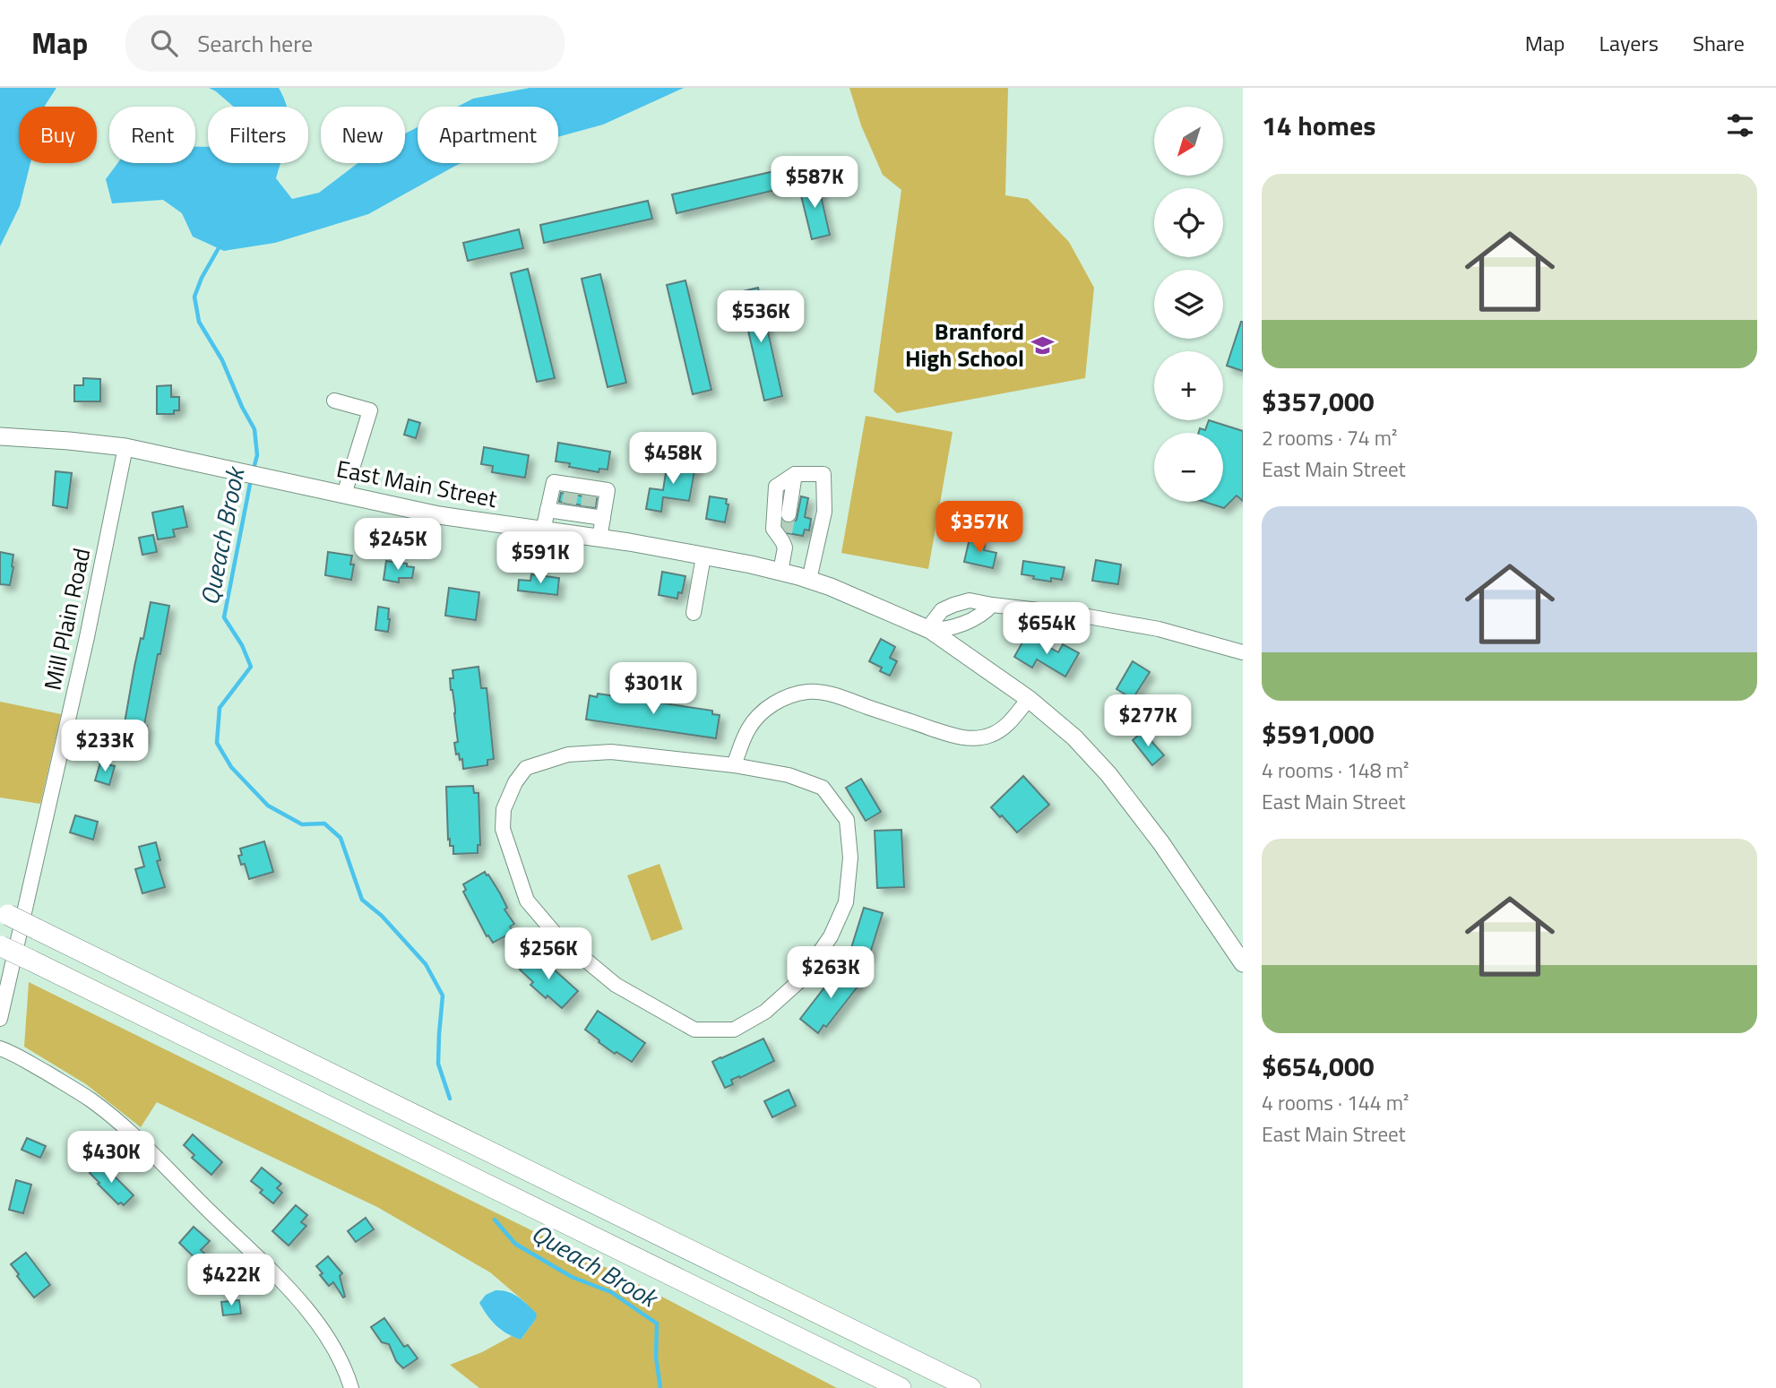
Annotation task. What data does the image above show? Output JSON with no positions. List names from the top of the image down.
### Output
{
  "streets": {
    "main road": ["East Main Street"],
    "street": ["Mill Plain Road"]
  },
  "crossings": [
    ["East Main Street", "Mill Plain Road"]
  ],
  "water": ["Queach Brook"],
  "places": {
    "school or university": ["Branford High School"]
  },
  "north": "bottom left",
  "page": {
    "header": "Map",
    "search": "Search here",
    "nav": ["Map", "Layers", "Share"],
    "heading": "14 homes",
    "map_buttons": ["+", "−"],
    "chip": [
      "Buy",
      "Rent",
      "Filters",
      "New",
      "Apartment"
    ],
    "price": [
      "$587K",
      "$536K",
      "$458K",
      "$357K",
      "$245K",
      "$591K",
      "$654K",
      "$301K",
      "$277K",
      "$233K",
      "$256K",
      "$263K",
      "$430K",
      "$422K"
    ],
    "list": [
      {
        "name": "$357,000",
        "note": "2 rooms · 74 m² · East Main Street"
      },
      {
        "name": "$591,000",
        "note": "4 rooms · 148 m² · East Main Street"
      },
      {
        "name": "$654,000",
        "note": "4 rooms · 144 m² · East Main Street"
      }
    ]
  }
}
